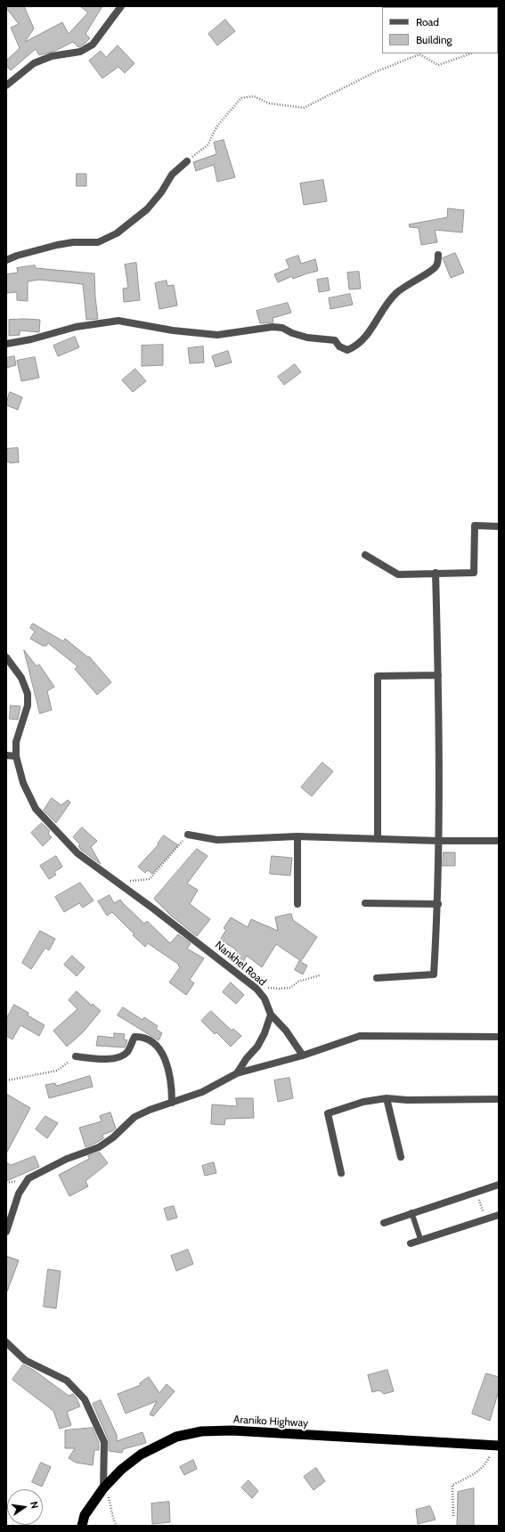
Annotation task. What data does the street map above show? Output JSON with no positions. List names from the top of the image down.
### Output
{
  "streets": {
    "highway": ["Araniko Highway"],
    "street": ["Nankhel Road"]
  },
  "legend": ["Road", "Building"],
  "north": "right"
}
